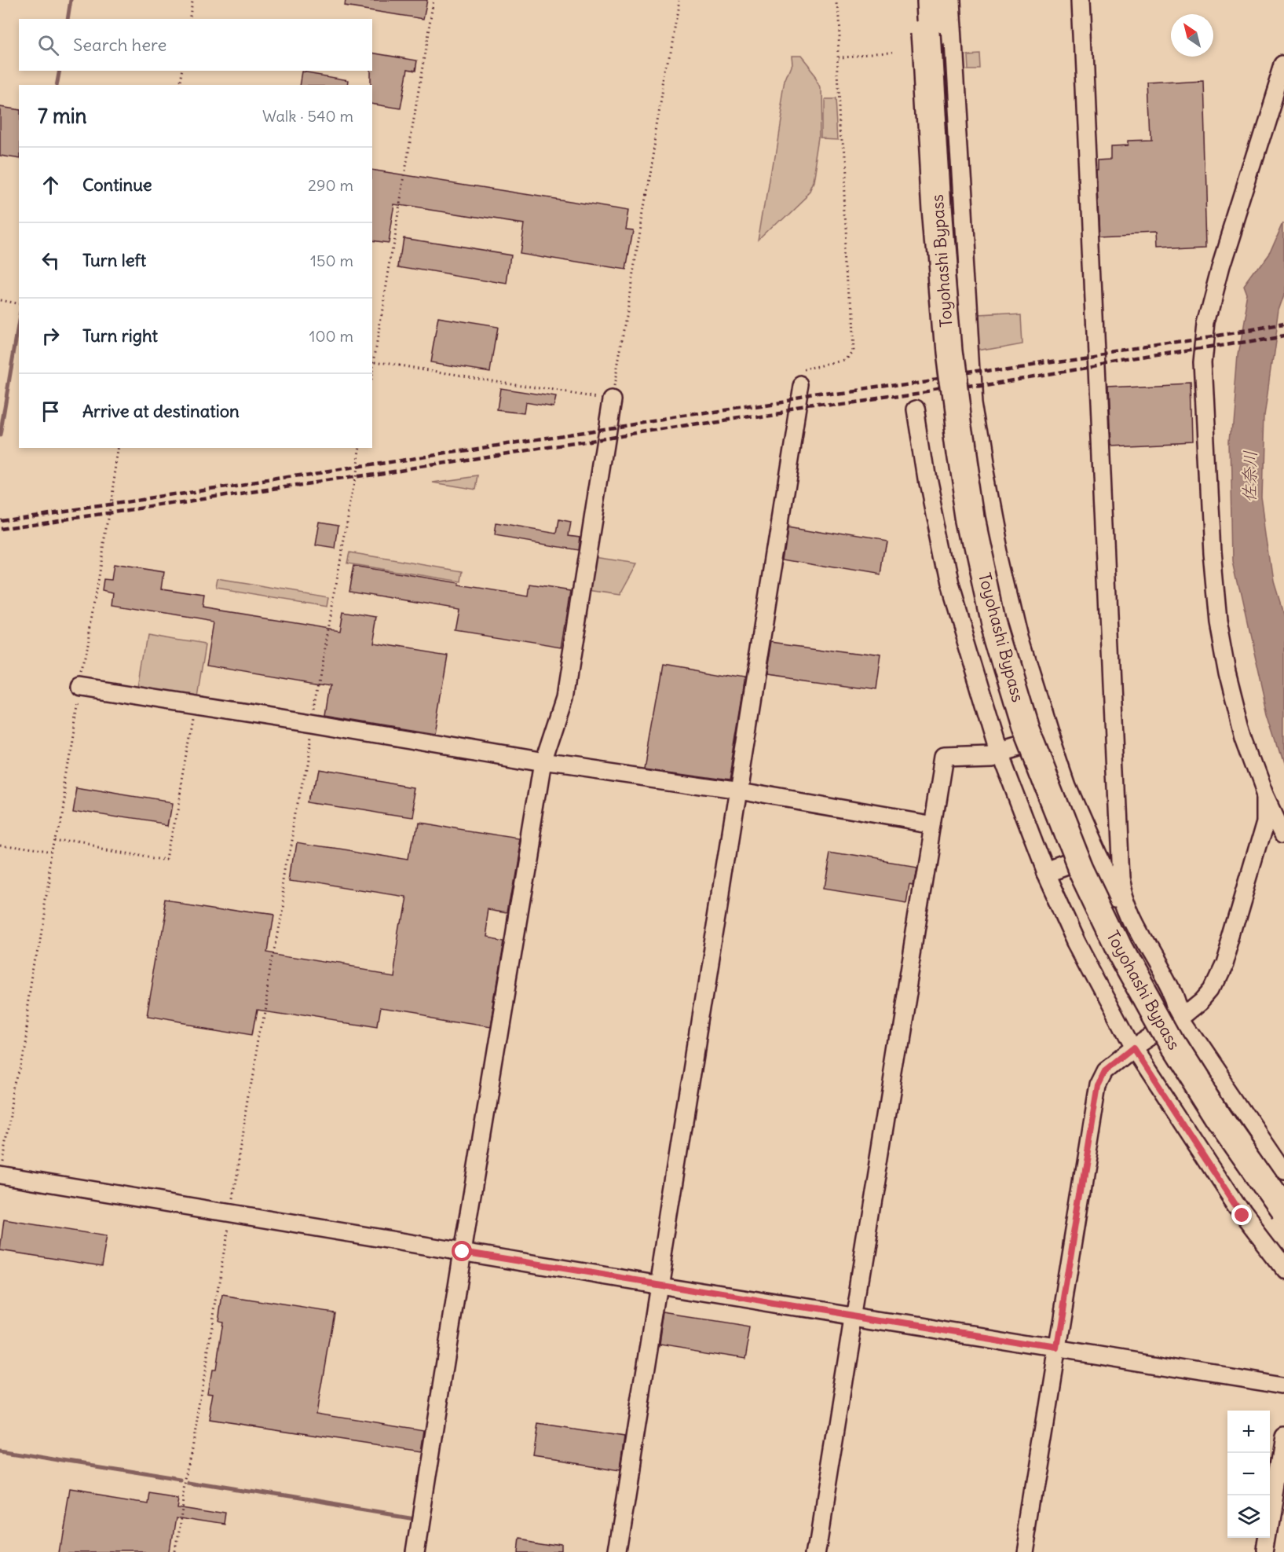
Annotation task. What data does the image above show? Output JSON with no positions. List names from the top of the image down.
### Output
{
  "streets": {
    "highway": ["Toyohashi Bypass"]
  },
  "water": ["佐奈川"],
  "north": "top left",
  "page": {
    "search": "Search here",
    "heading": ["7 min", "Walk · 540 m"],
    "list": [
      ["Continue", "290 m"],
      ["Turn left", "150 m"],
      ["Turn right", "100 m"],
      "Arrive at destination"
    ],
    "map_buttons": ["+", "−"]
  }
}
